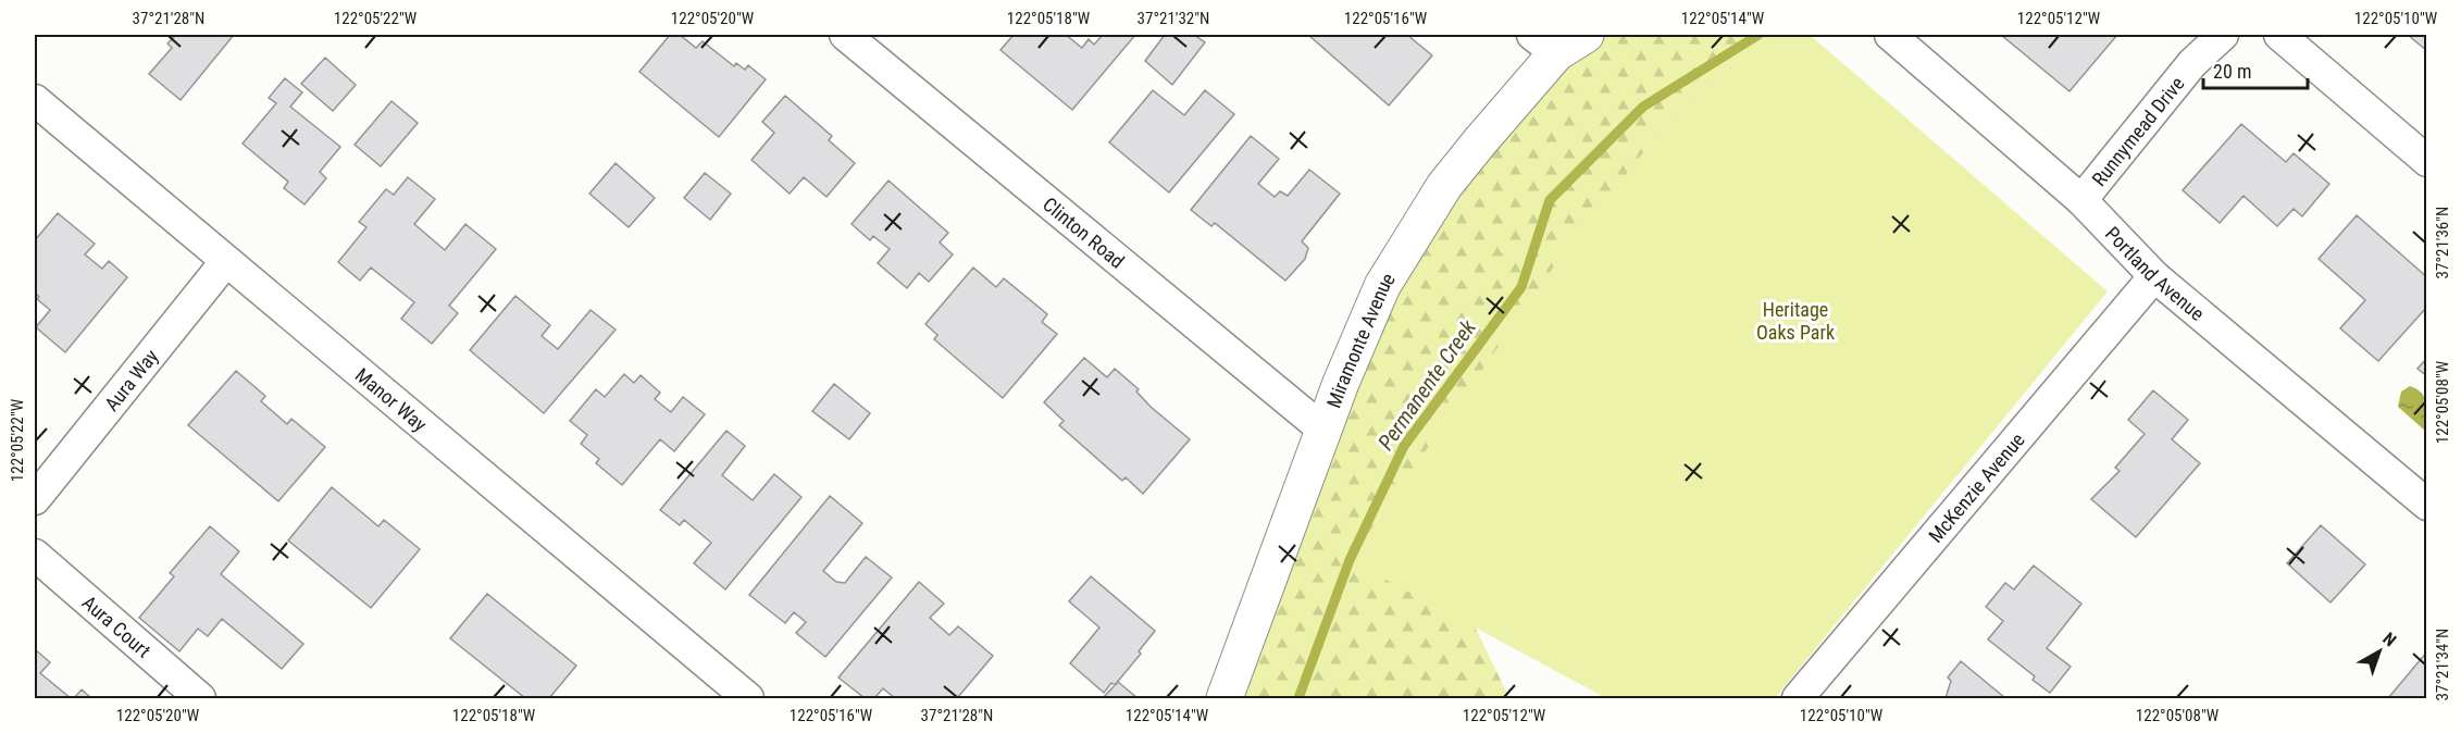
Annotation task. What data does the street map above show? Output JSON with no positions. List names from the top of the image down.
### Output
{
  "streets": {
    "street": [
      "Runnymead Drive",
      "Clinton Road",
      "Portland Avenue",
      "Miramonte Avenue",
      "Aura Way",
      "Manor Way",
      "McKenzie Avenue",
      "Aura Court"
    ]
  },
  "crossings": [
    ["Runnymead Drive", "Portland Avenue"],
    ["Clinton Road", "Miramonte Avenue"],
    ["Portland Avenue", "McKenzie Avenue"],
    ["Aura Way", "Manor Way"]
  ],
  "water": ["Permanente Creek"],
  "parks": ["Heritage Oaks Park"],
  "scale_bar": "20 m",
  "north": "top right",
  "coordinates": [
    "37°21'28\"N",
    "122°05'22\"W",
    "122°05'20\"W",
    "122°05'18\"W",
    "37°21'32\"N",
    "122°05'16\"W",
    "122°05'14\"W",
    "122°05'12\"W",
    "122°05'10\"W",
    "37°21'36\"N",
    "122°05'08\"W",
    "37°21'34\"N"
  ]
}
